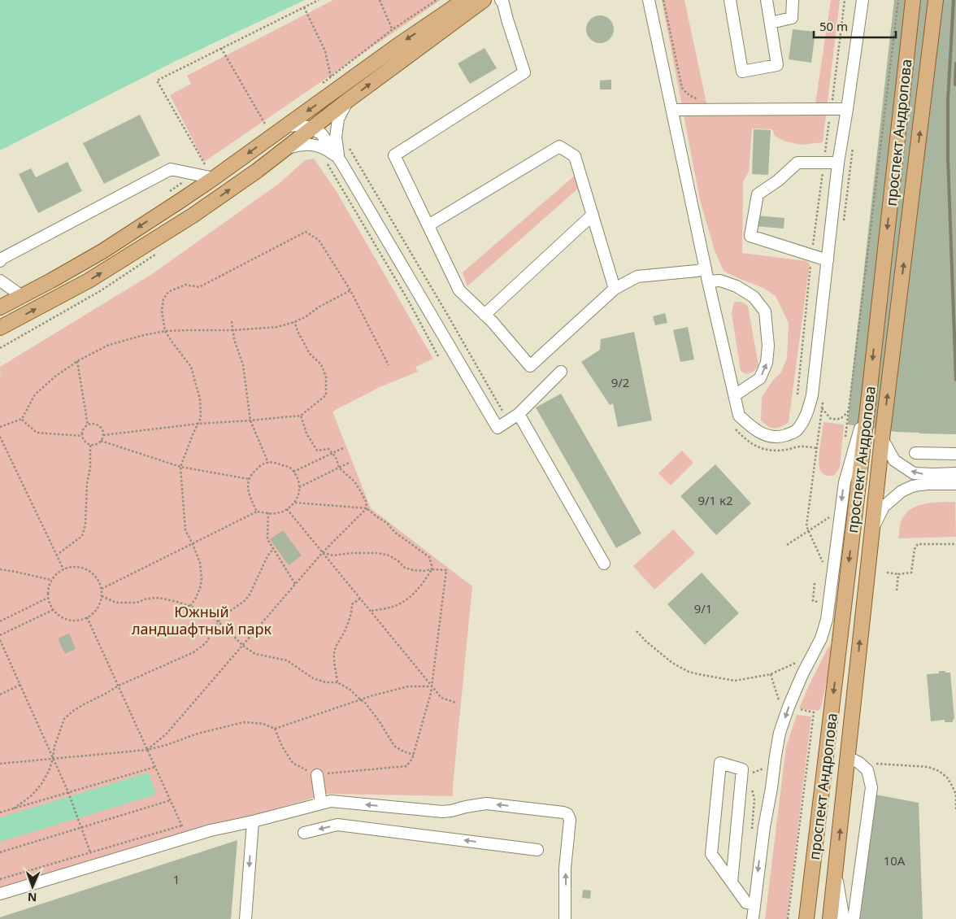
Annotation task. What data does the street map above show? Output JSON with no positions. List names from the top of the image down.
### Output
{
  "streets": {
    "main road": ["проспект Андропова"]
  },
  "parks": ["Южный ландшафтный парк"],
  "house_numbers": [
    "9/2",
    "9/1 к2",
    "9/1",
    "10А",
    "1"
  ],
  "scale_bar": "50 m",
  "north": "bottom"
}
